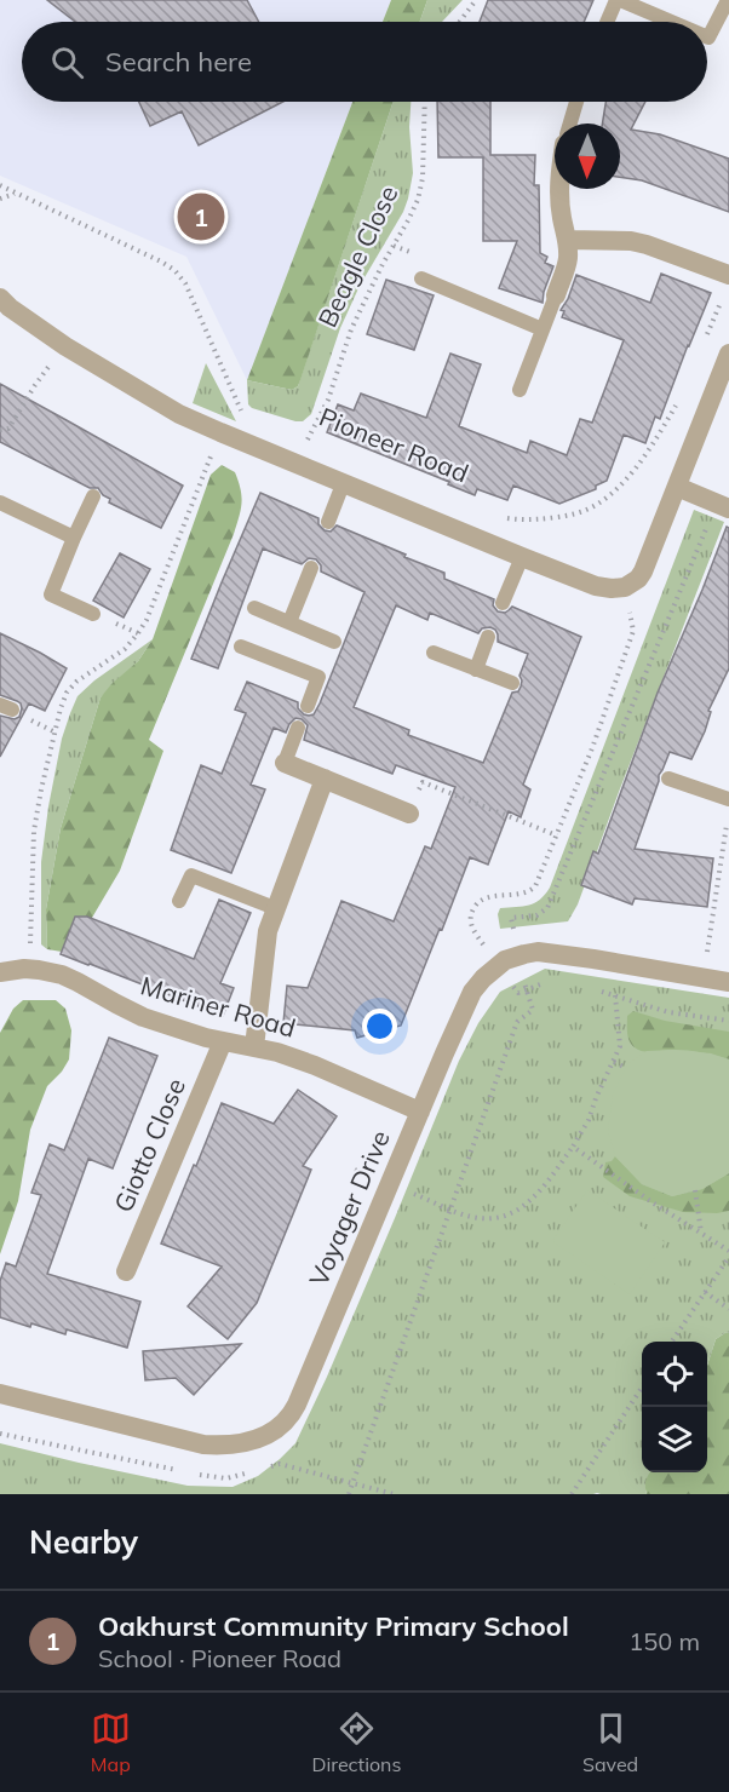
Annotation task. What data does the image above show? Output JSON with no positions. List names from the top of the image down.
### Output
{
  "streets": {
    "street": ["Mariner Road", "Giotto Close", "Voyager Drive"],
    "path": ["Beagle Close"]
  },
  "crossings": [
    ["Mariner Road", "Giotto Close"],
    ["Mariner Road", "Voyager Drive"]
  ],
  "north": "bottom",
  "page": {
    "search": "Search here",
    "pins": "1",
    "heading": "Nearby",
    "list": [
      {
        "mark": "1",
        "name": "Oakhurst Community Primary School",
        "note": "School · Pioneer Road",
        "value": "150 m"
      }
    ],
    "nav": ["Map", "Directions", "Saved"]
  }
}
